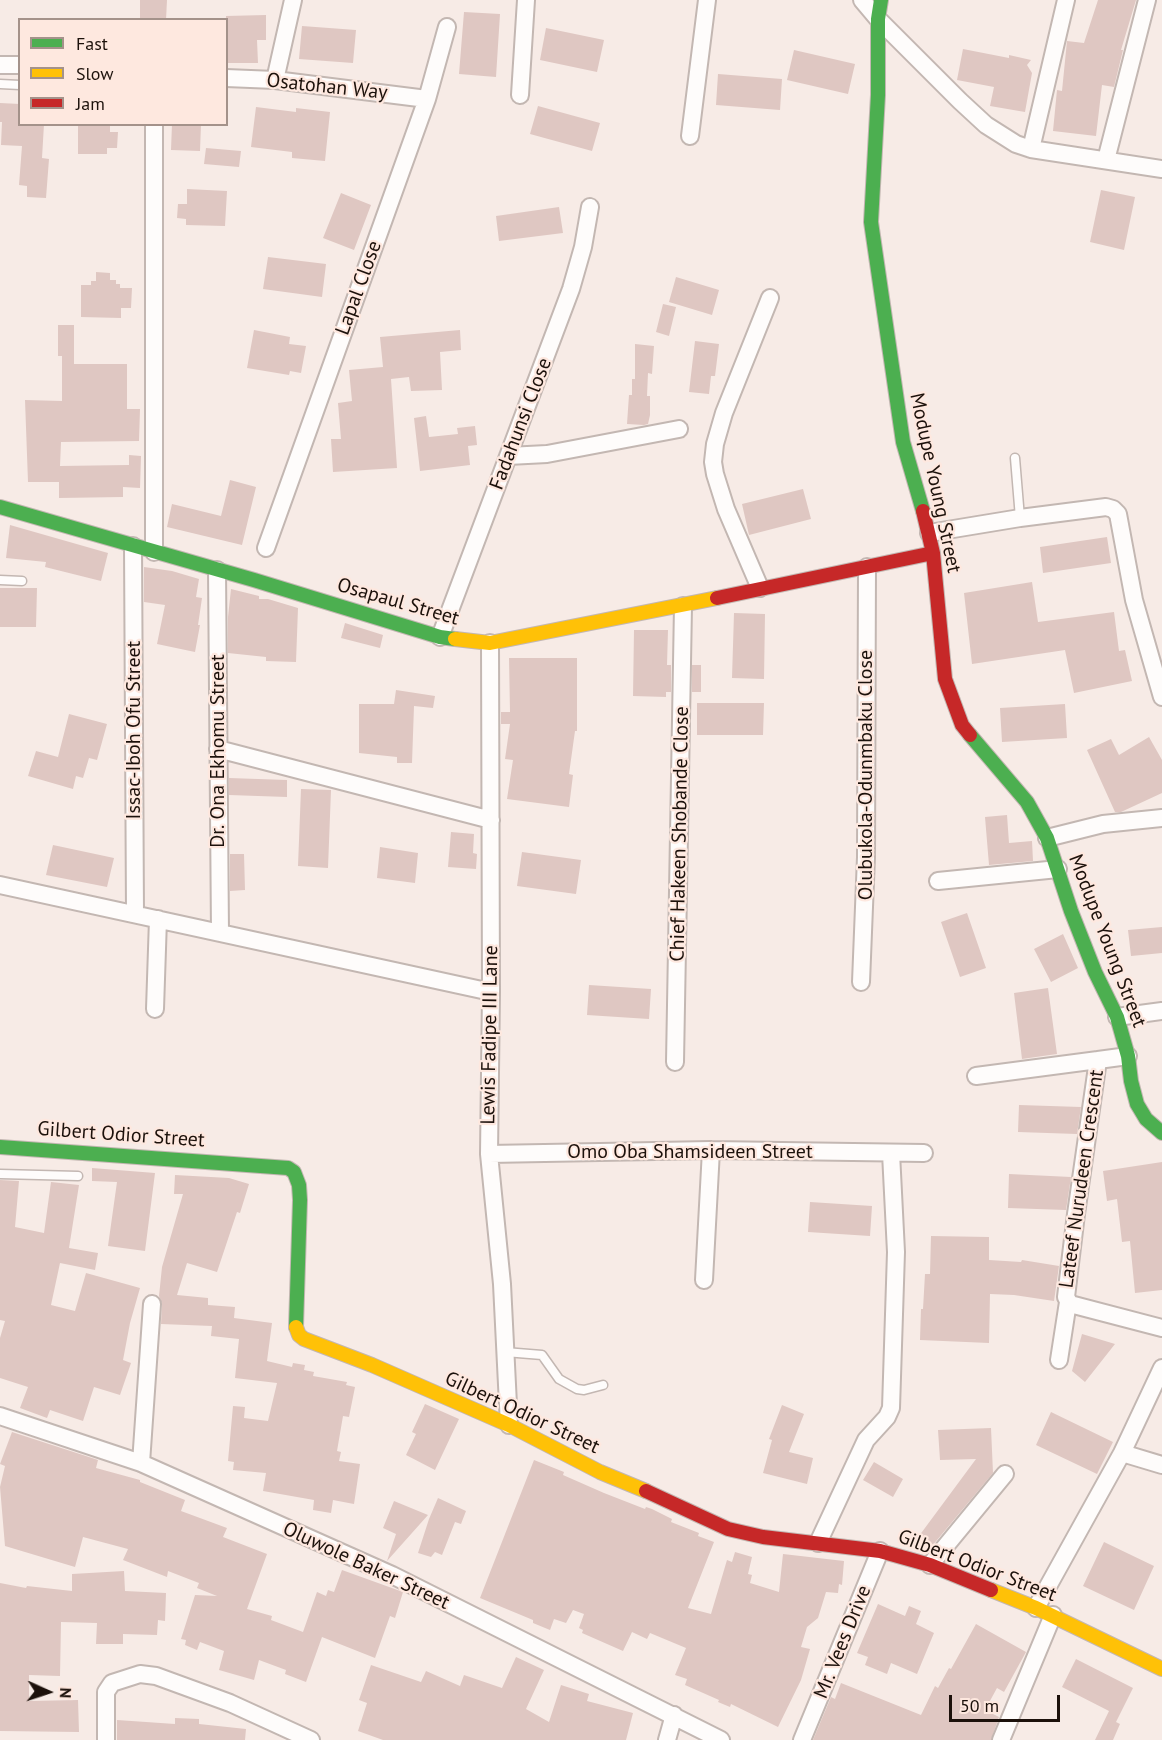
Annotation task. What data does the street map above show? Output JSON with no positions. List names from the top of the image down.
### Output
{
  "streets": {
    "street": [
      "Osatohan Way",
      "Lapal Close",
      "Fadahunsi Close",
      "Modupe Young Street",
      "Osapaul Street",
      "Issac-Iboh Ofu Street",
      "Dr. Ona Ekhomu Street",
      "Olubukola-Odunmbaku Close",
      "Chief Hakeen Shobande Close",
      "Lewis Fadipe III Lane",
      "Gilbert Odior Street",
      "Omo Oba Shamsideen Street",
      "Lateef Nurudeen Crescent",
      "Oluwole Baker Street",
      "Mr. Vees Drive"
    ]
  },
  "crossings": [
    ["Osatohan Way", "Lapal Close"],
    ["Fadahunsi Close", "Osapaul Street"],
    ["Modupe Young Street", "Osapaul Street"],
    ["Modupe Young Street", "Lateef Nurudeen Crescent"],
    ["Osapaul Street", "Issac-Iboh Ofu Street"],
    ["Osapaul Street", "Dr. Ona Ekhomu Street"],
    ["Osapaul Street", "Olubukola-Odunmbaku Close"],
    ["Osapaul Street", "Chief Hakeen Shobande Close"],
    ["Osapaul Street", "Lewis Fadipe III Lane"],
    ["Lewis Fadipe III Lane", "Gilbert Odior Street"],
    ["Lewis Fadipe III Lane", "Omo Oba Shamsideen Street"],
    ["Gilbert Odior Street", "Mr. Vees Drive"]
  ],
  "legend": ["Fast", "Slow", "Jam"],
  "scale_bar": "50 m",
  "north": "right"
}
